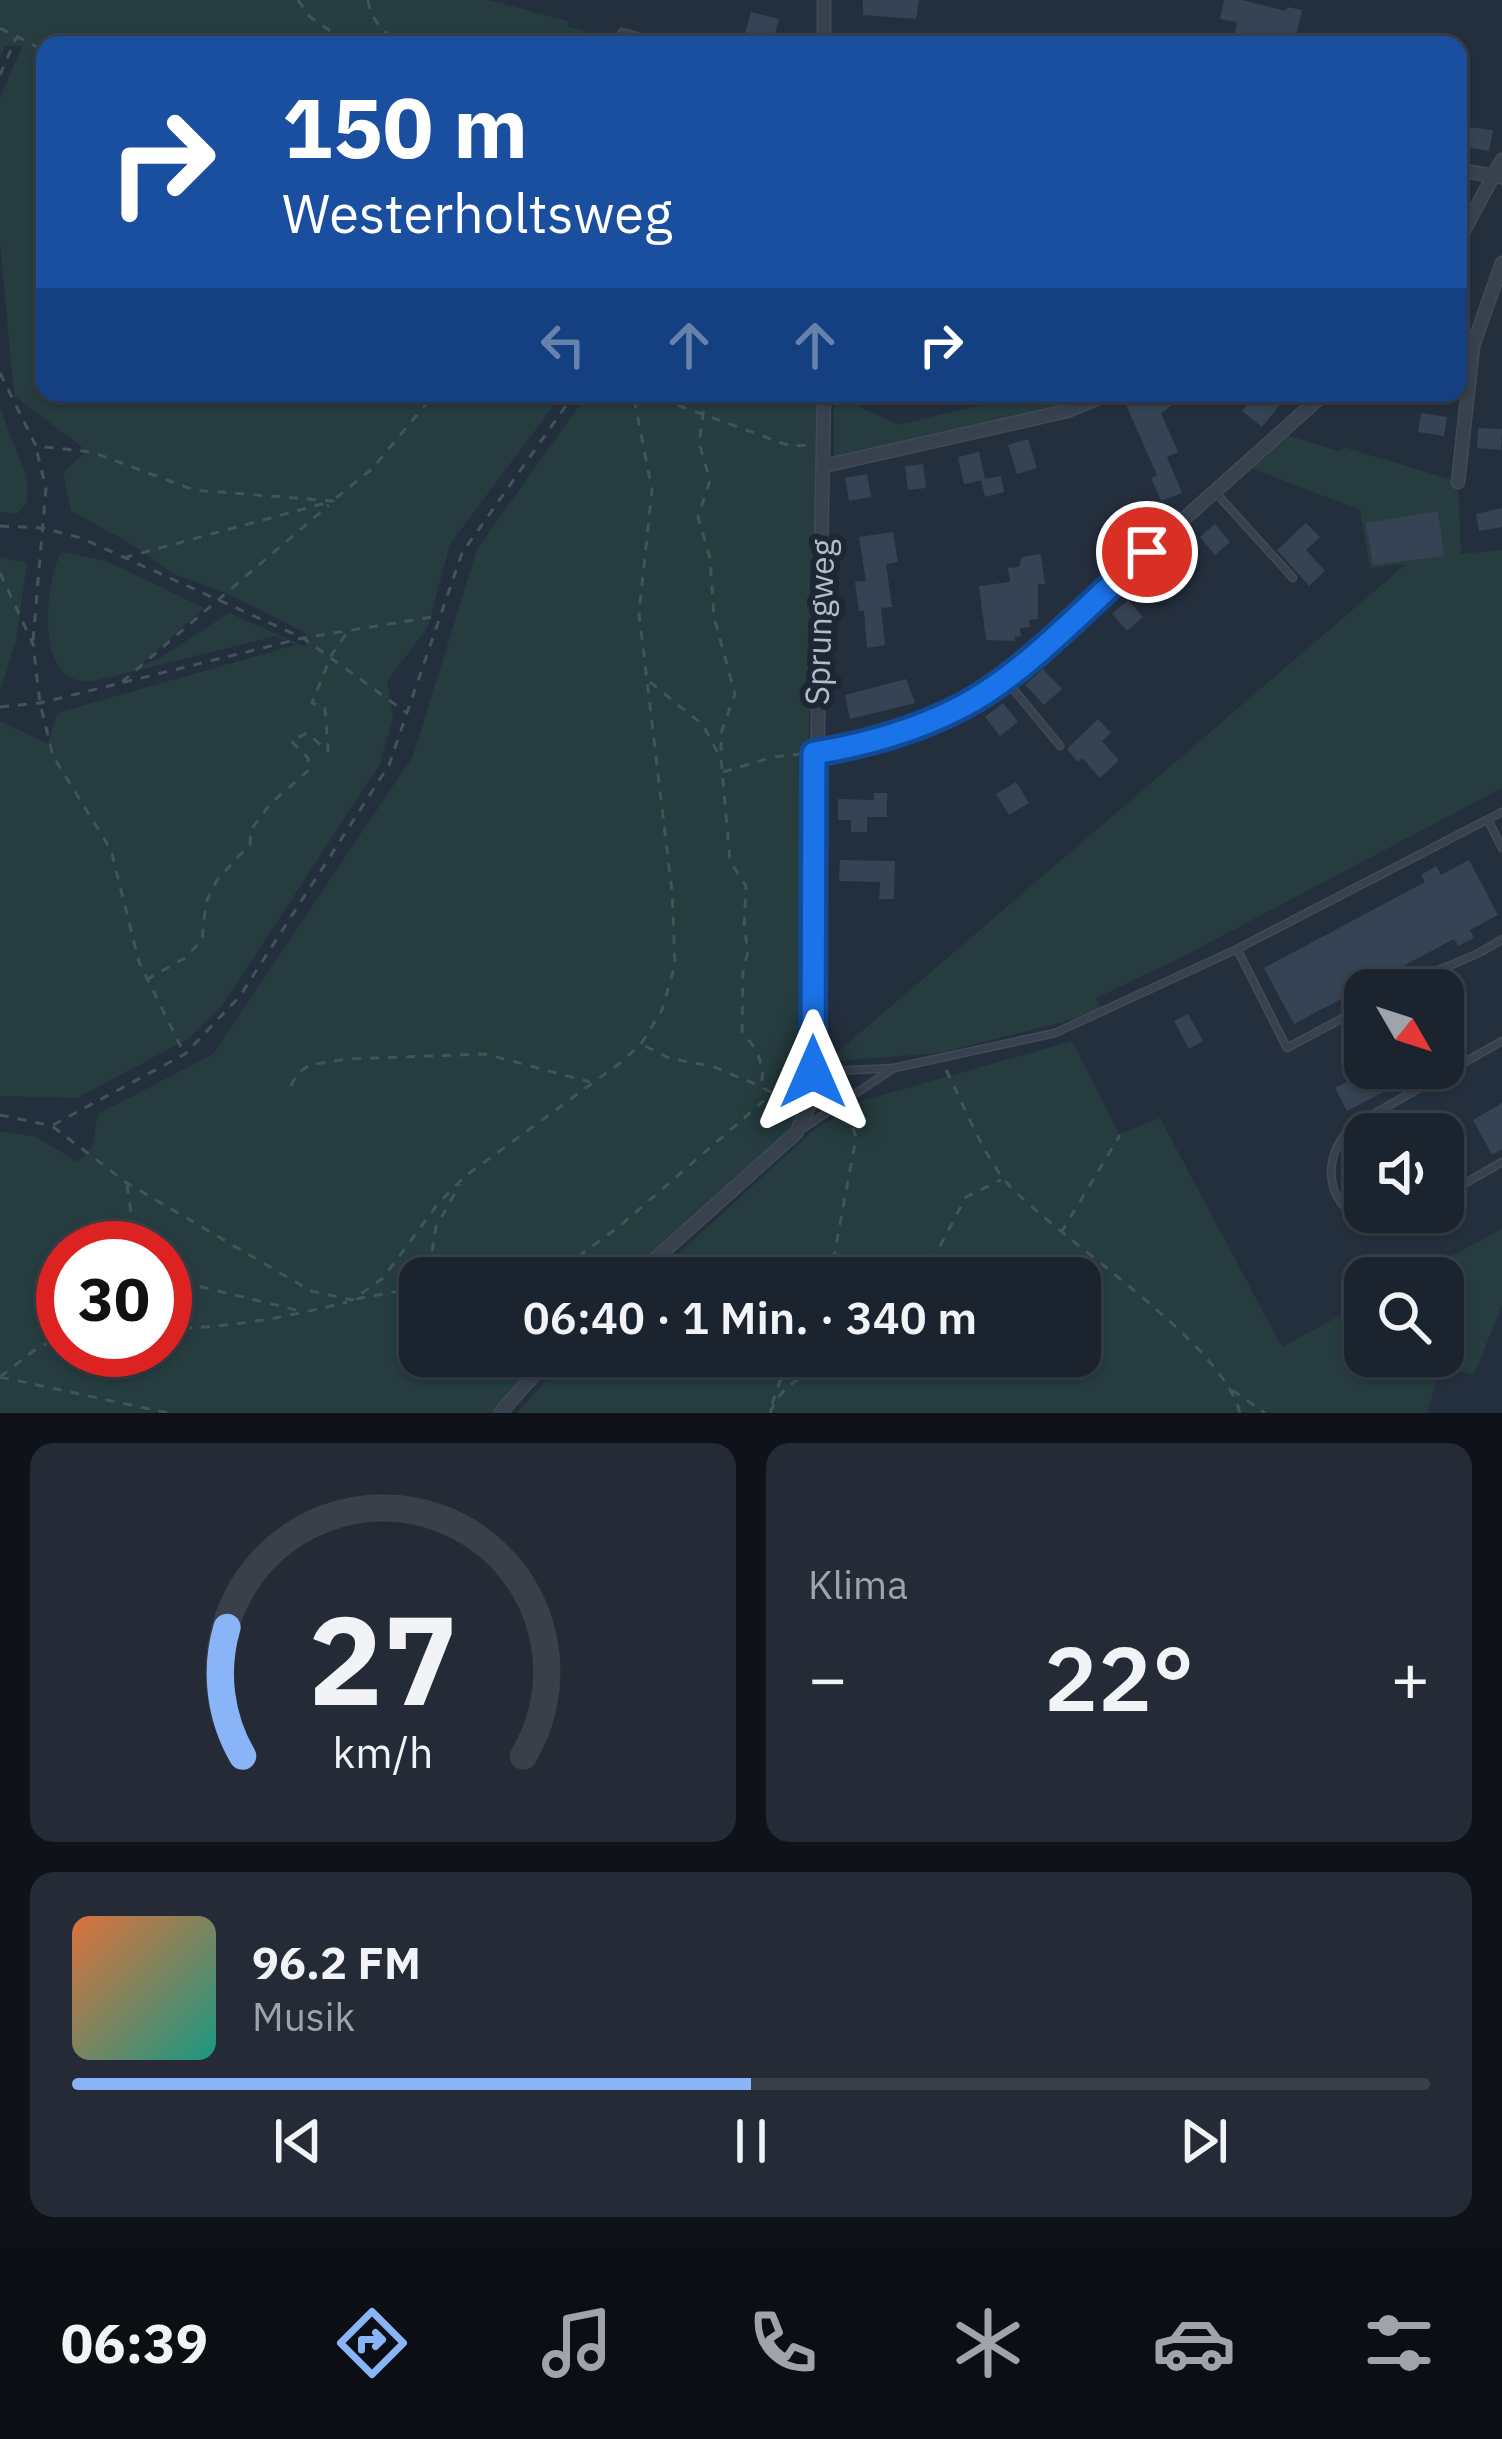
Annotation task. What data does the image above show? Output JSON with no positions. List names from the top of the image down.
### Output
{
  "streets": {
    "street": ["Sprungweg"]
  },
  "north": "bottom right",
  "page": {
    "turn": ["150 m", "Westerholtsweg"],
    "limit": "30",
    "trip": "06:40 · 1 Min. · 340 m",
    "tile": "Klima",
    "heat": ["−", "22°", "+"],
    "song": ["96.2 FM", "Musik"],
    "tabs": "06:39",
    "gauge": ["27", "km/h"]
  }
}
